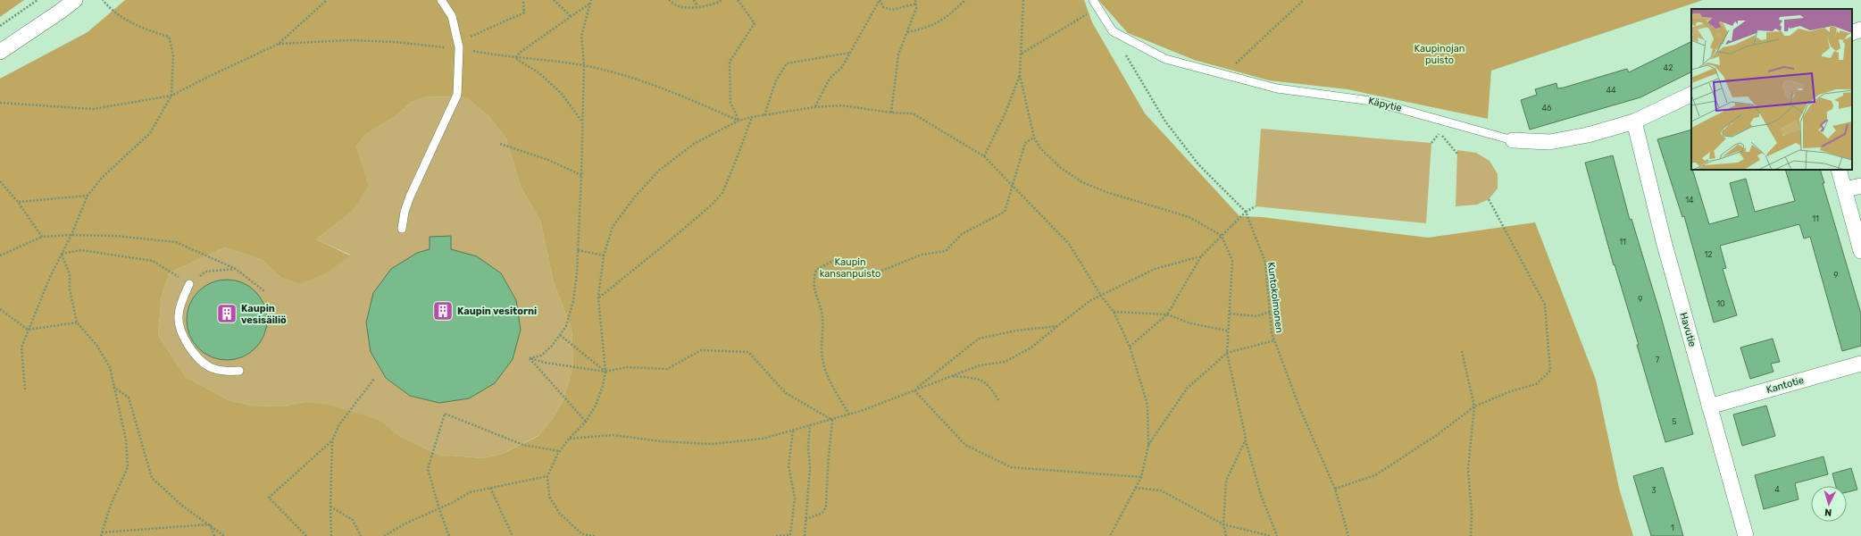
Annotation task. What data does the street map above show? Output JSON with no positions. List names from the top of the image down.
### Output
{
  "streets": {
    "street": ["Käpytie", "Havutie", "Kantotie"],
    "path": ["Kuntokolmonen"]
  },
  "crossings": [
    ["Käpytie", "Kuntokolmonen"],
    ["Käpytie", "Havutie"],
    ["Havutie", "Kantotie"]
  ],
  "parks": ["Kaupinojan puisto", "Kaupin kansanpuisto"],
  "places": {
    "building": ["Kaupin vesitorni", "Kaupin vesisäiliö"]
  },
  "house_numbers": [
    "42",
    "44",
    "46",
    "14",
    "11",
    "11",
    "12",
    "9",
    "9",
    "10",
    "7",
    "5",
    "4",
    "3",
    "1"
  ],
  "north": "bottom"
}
